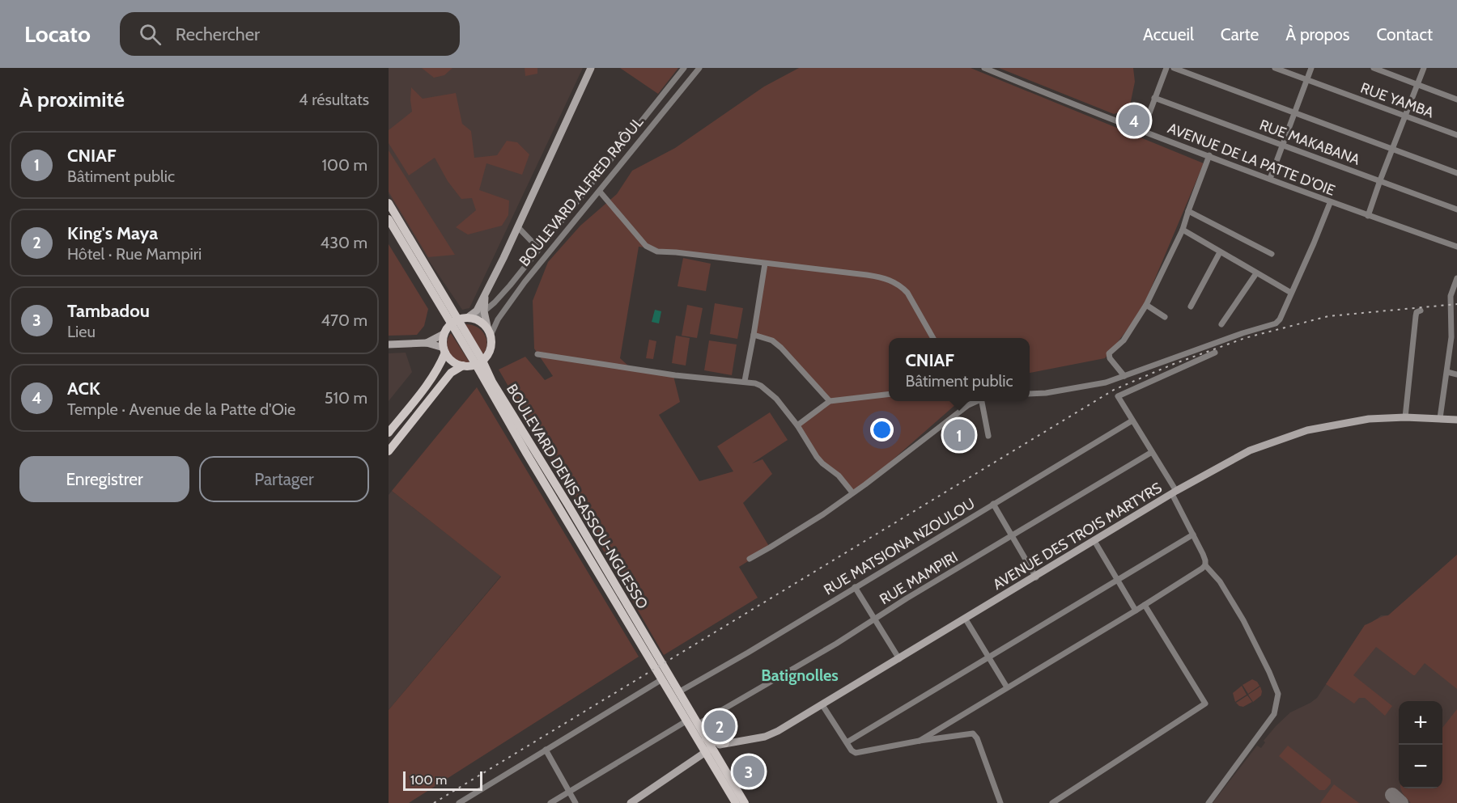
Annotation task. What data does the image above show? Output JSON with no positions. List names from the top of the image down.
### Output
{
  "streets": {
    "main road": ["BOULEVARD DENIS SASSOU-NGUESSO", "AVENUE DES TROIS MARTYRS"],
    "street": [
      "RUE YAMBA",
      "RUE MAKABANA",
      "AVENUE DE LA PATTE D'OIE",
      "BOULEVARD ALFRED RAÔUL",
      "RUE MATSIONA NZOULOU",
      "RUE MAMPIRI"
    ]
  },
  "crossings": [
    ["BOULEVARD ALFRED RAÔUL", "BOULEVARD DENIS SASSOU-NGUESSO"],
    ["BOULEVARD DENIS SASSOU-NGUESSO", "AVENUE DES TROIS MARTYRS"],
    ["BOULEVARD DENIS SASSOU-NGUESSO", "RUE MATSIONA NZOULOU"],
    ["BOULEVARD DENIS SASSOU-NGUESSO", "RUE MAMPIRI"]
  ],
  "districts": ["Batignolles"],
  "scale_bar": "100 m",
  "page": {
    "header": "Locato",
    "search": "Rechercher",
    "nav": [
      "Accueil",
      "Carte",
      "À propos",
      "Contact"
    ],
    "heading": ["À proximité", "4 résultats"],
    "pins": [
      "4",
      "1",
      "2",
      "3"
    ],
    "list": [
      {
        "mark": "1",
        "name": "CNIAF",
        "note": "Bâtiment public",
        "value": "100 m"
      },
      {
        "mark": "2",
        "name": "King's Maya",
        "note": "Hôtel · Rue Mampiri",
        "value": "430 m"
      },
      {
        "mark": "3",
        "name": "Tambadou",
        "note": "Lieu",
        "value": "470 m"
      },
      {
        "mark": "4",
        "name": "ACK",
        "note": "Temple · Avenue de la Patte d'Oie",
        "value": "510 m"
      }
    ],
    "popup": ["CNIAF", "Bâtiment public"],
    "buttons": ["Enregistrer", "Partager"],
    "map_buttons": ["+", "−"],
    "scale": "100 m"
  }
}
